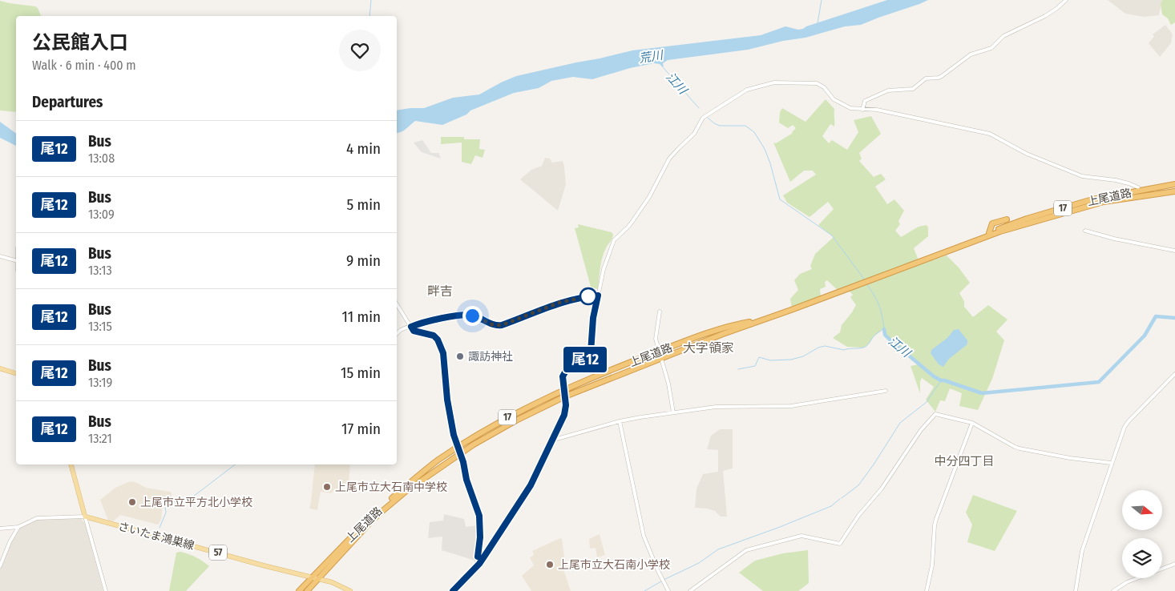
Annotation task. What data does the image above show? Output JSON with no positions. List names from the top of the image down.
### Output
{
  "streets": {
    "highway": ["上尾道路", "17"],
    "main road": ["さいたま鴻巣線", "57"]
  },
  "crossings": [
    ["上尾道路", "さいたま鴻巣線"]
  ],
  "districts": ["畔吉", "大字領家", "中分四丁目"],
  "water": ["荒川", "江川"],
  "places": [
    "諏訪神社",
    "上尾市立大石南中学校",
    "上尾市立平方北小学校",
    "上尾市立大石南小学校"
  ],
  "lines": ["bus line 尾12"],
  "north": "right",
  "page": {
    "on_map": "尾12",
    "heading": [
      ["公民館入口", "Walk · 6 min · 400 m"],
      "Departures"
    ],
    "list": [
      {
        "mark": "尾12",
        "name": "Bus",
        "note": "13:08",
        "value": "4 min"
      },
      {
        "mark": "尾12",
        "name": "Bus",
        "note": "13:09",
        "value": "5 min"
      },
      {
        "mark": "尾12",
        "name": "Bus",
        "note": "13:13",
        "value": "9 min"
      },
      {
        "mark": "尾12",
        "name": "Bus",
        "note": "13:15",
        "value": "11 min"
      },
      {
        "mark": "尾12",
        "name": "Bus",
        "note": "13:19",
        "value": "15 min"
      },
      {
        "mark": "尾12",
        "name": "Bus",
        "note": "13:21",
        "value": "17 min"
      }
    ]
  }
}
